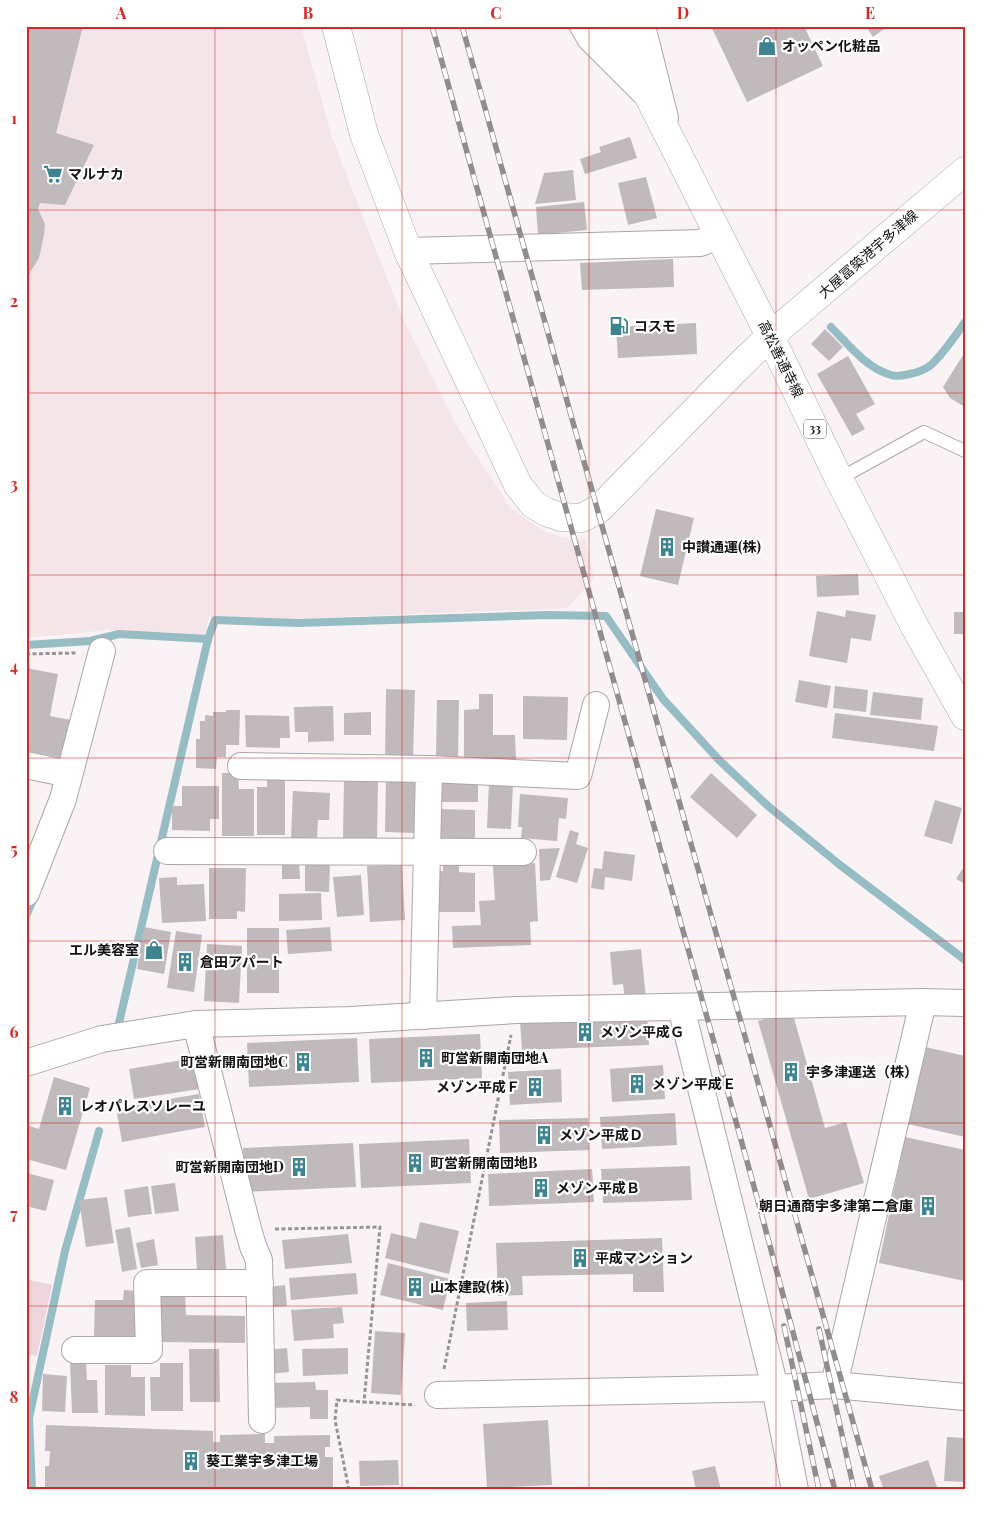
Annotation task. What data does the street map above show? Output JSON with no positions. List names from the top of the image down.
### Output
{
  "streets": {
    "main road": ["大屋冨築港宇多津線", "高松善通寺線", "33"]
  },
  "crossings": [
    ["大屋冨築港宇多津線", "高松善通寺線"]
  ],
  "places": {
    "shop": ["オッペン化粧品", "エル美容室"],
    "supermarket": ["マルナカ"],
    "fuel station": ["コスモ"],
    "building": [
      "中讃通運(株)",
      "倉田アパート",
      "メゾン平成Ｇ",
      "町営新開南団地A",
      "町営新開南団地C",
      "宇多津運送（株）",
      "メゾン平成Ｅ",
      "メゾン平成Ｆ",
      "レオパレスソレーユ",
      "メゾン平成Ｄ",
      "町営新開南団地B",
      "町営新開南団地D",
      "メゾン平成Ｂ",
      "朝日通商宇多津第二倉庫",
      "平成マンション",
      "山本建設(株)",
      "葵工業宇多津工場"
    ]
  },
  "grid": {
    "columns": [
      "A",
      "B",
      "C",
      "D",
      "E"
    ],
    "rows": [
      "1",
      "2",
      "3",
      "4",
      "5",
      "6",
      "7",
      "8"
    ]
  }
}
